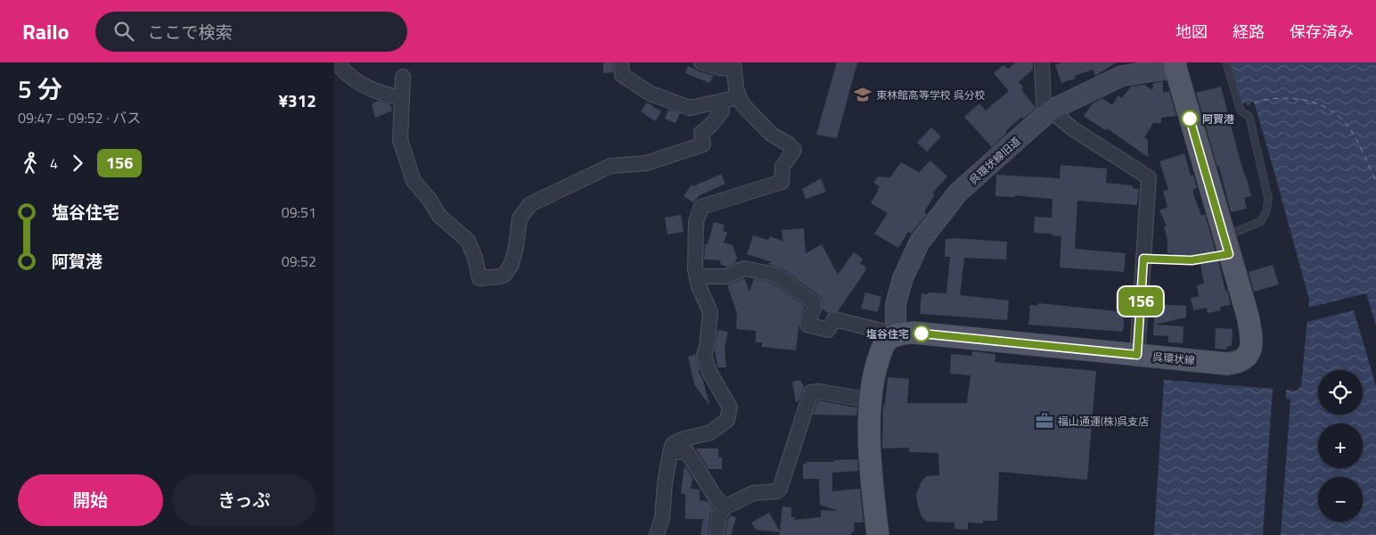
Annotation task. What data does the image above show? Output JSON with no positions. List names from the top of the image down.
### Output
{
  "streets": {
    "main road": ["呉環状線"],
    "street": ["呉環状線旧道"]
  },
  "crossings": [
    ["呉環状線旧道", "呉環状線"]
  ],
  "places": {
    "school or university": ["東林館高等学校 呉分校"],
    "other": ["阿賀港", "塩谷住宅"],
    "office": ["福山通運(株)呉支店"]
  },
  "lines": ["bus line 156"],
  "page": {
    "header": "Railo",
    "search": "ここで検索",
    "nav": ["地図", "経路", "保存済み"],
    "heading": ["5 分", "09:47 – 09:52 · バス", "¥312"],
    "on_map": "156",
    "legs": ["4", "156"],
    "list": [
      {
        "name": "塩谷住宅",
        "value": "09:51"
      },
      {
        "name": "阿賀港",
        "value": "09:52"
      }
    ],
    "map_buttons": ["+", "−"],
    "buttons": ["開始", "きっぷ"]
  }
}
